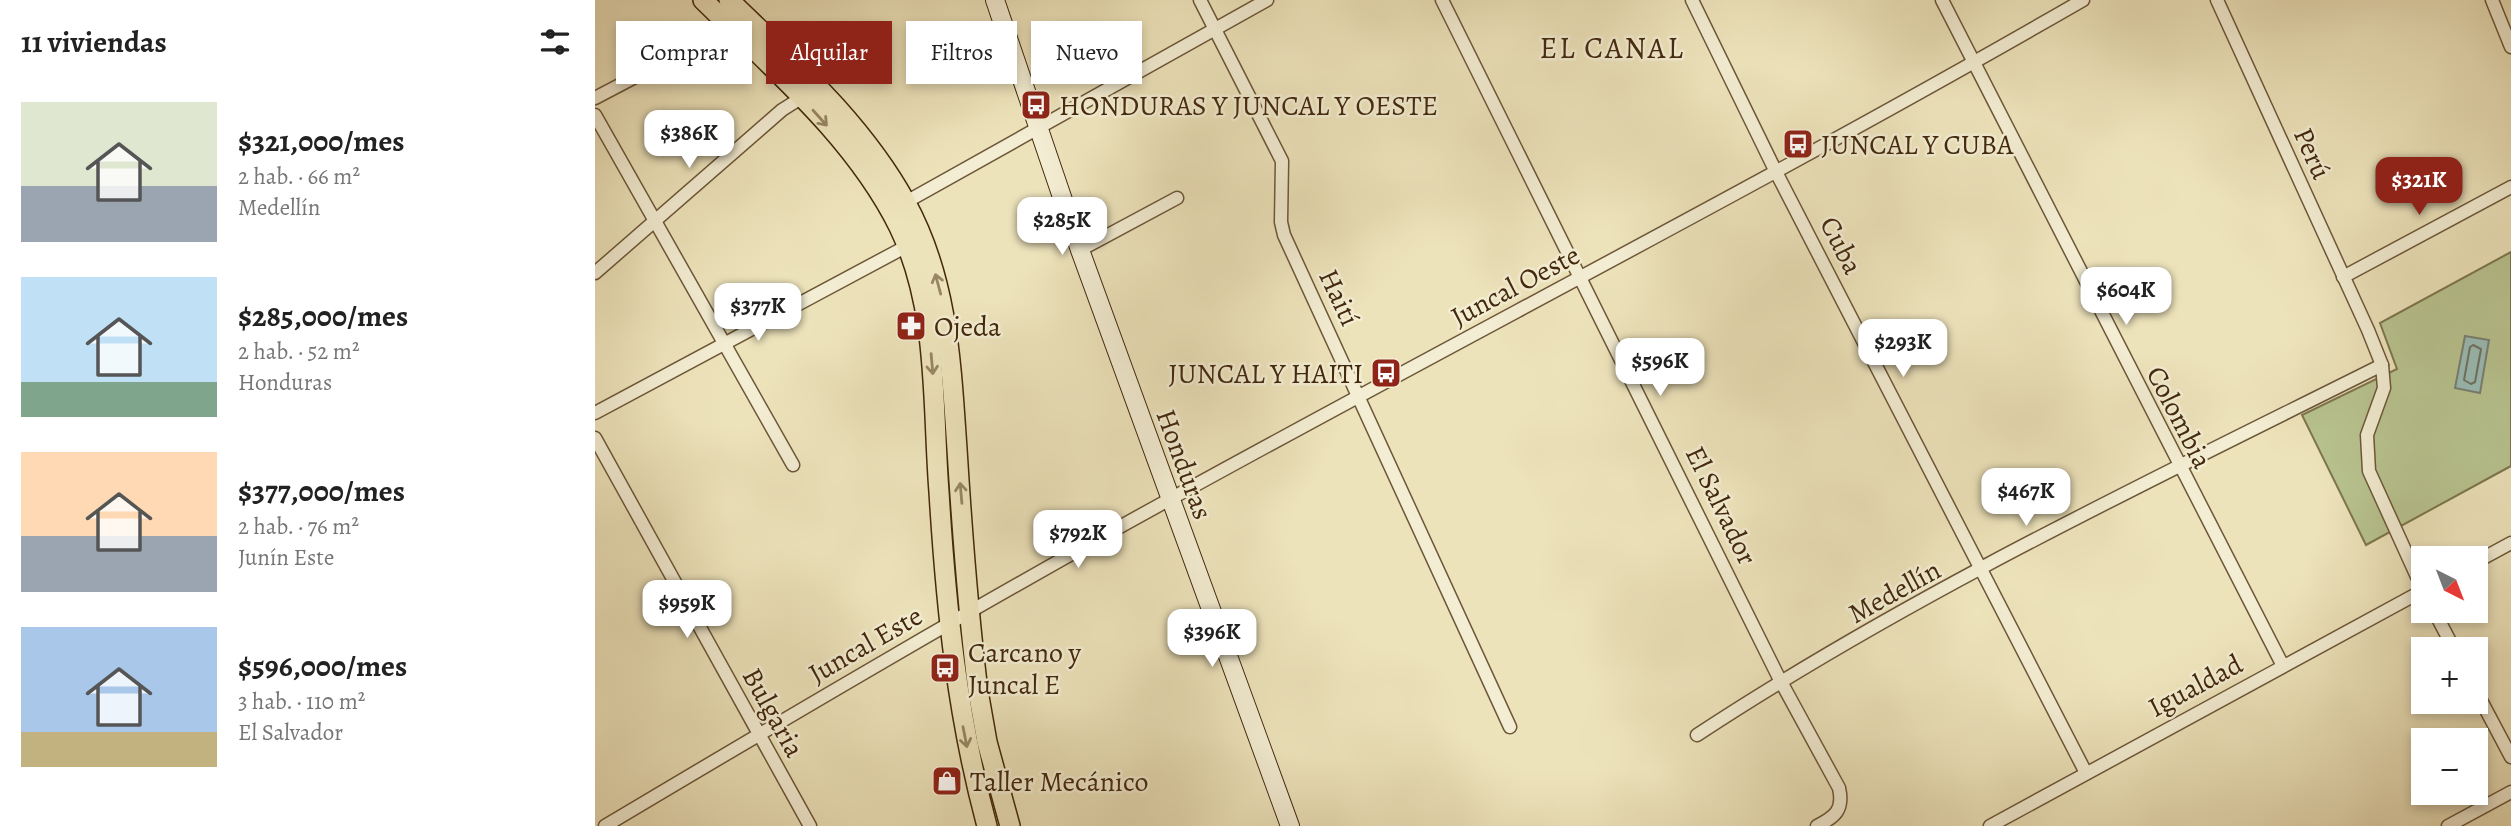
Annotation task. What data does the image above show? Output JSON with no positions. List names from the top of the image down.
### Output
{
  "streets": {
    "main road": ["Honduras"],
    "street": [
      "Perú",
      "Cuba",
      "Juncal Oeste",
      "Haití",
      "Colombia",
      "El Salvador",
      "Medellín",
      "Juncal Este",
      "Igualdad",
      "Bulgaria"
    ]
  },
  "crossings": [
    ["Perú", "Medellín"],
    ["Cuba", "Juncal Oeste"],
    ["Cuba", "Medellín"],
    ["Cuba", "Igualdad"],
    ["Juncal Oeste", "Haití"],
    ["Juncal Oeste", "Colombia"],
    ["Juncal Oeste", "Honduras"],
    ["Juncal Oeste", "El Salvador"],
    ["Juncal Oeste", "Juncal Este"],
    ["Colombia", "Medellín"],
    ["Colombia", "Igualdad"],
    ["El Salvador", "Medellín"],
    ["Juncal Este", "Bulgaria"]
  ],
  "districts": ["EL CANAL"],
  "places": {
    "bus stop": [
      "HONDURAS Y JUNCAL Y OESTE",
      "JUNCAL Y CUBA",
      "JUNCAL Y HAITI",
      "Carcano y Juncal E"
    ],
    "pharmacy": ["Ojeda"],
    "shop": ["Taller Mecánico"]
  },
  "north": "bottom right",
  "page": {
    "heading": "11 viviendas",
    "chip": [
      "Comprar",
      "Alquilar",
      "Filtros",
      "Nuevo"
    ],
    "list": [
      {
        "name": "$321,000/mes",
        "note": "2 hab. · 66 m² · Medellín"
      },
      {
        "name": "$285,000/mes",
        "note": "2 hab. · 52 m² · Honduras"
      },
      {
        "name": "$377,000/mes",
        "note": "2 hab. · 76 m² · Junín Este"
      },
      {
        "name": "$596,000/mes",
        "note": "3 hab. · 110 m² · El Salvador"
      }
    ],
    "price": [
      "$386K",
      "$321K",
      "$285K",
      "$604K",
      "$377K",
      "$293K",
      "$596K",
      "$467K",
      "$792K",
      "$959K",
      "$396K"
    ],
    "map_buttons": ["+", "−"]
  }
}
